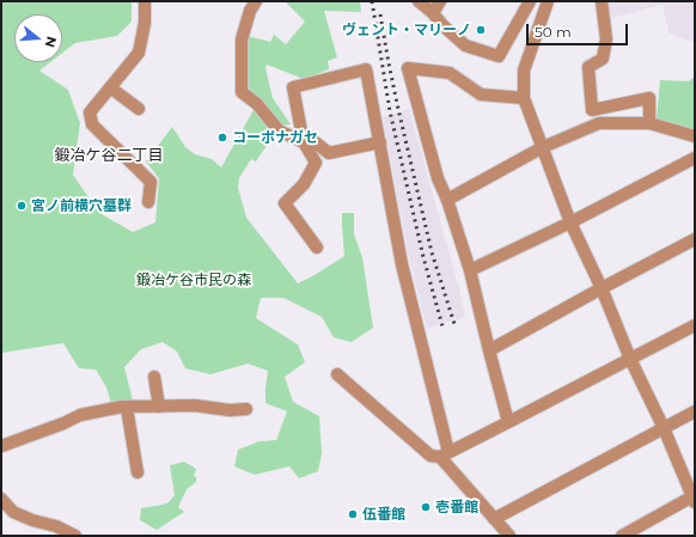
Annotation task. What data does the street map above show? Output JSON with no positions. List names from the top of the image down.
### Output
{
  "districts": ["鍛冶ケ谷二丁目"],
  "parks": ["鍛冶ケ谷市民の森"],
  "places": [
    "ヴェント・マリーノ",
    "コーポナガセ",
    "宮ノ前横穴墓群",
    "壱番館",
    "伍番館"
  ],
  "scale_bar": "50 m",
  "north": "right"
}
